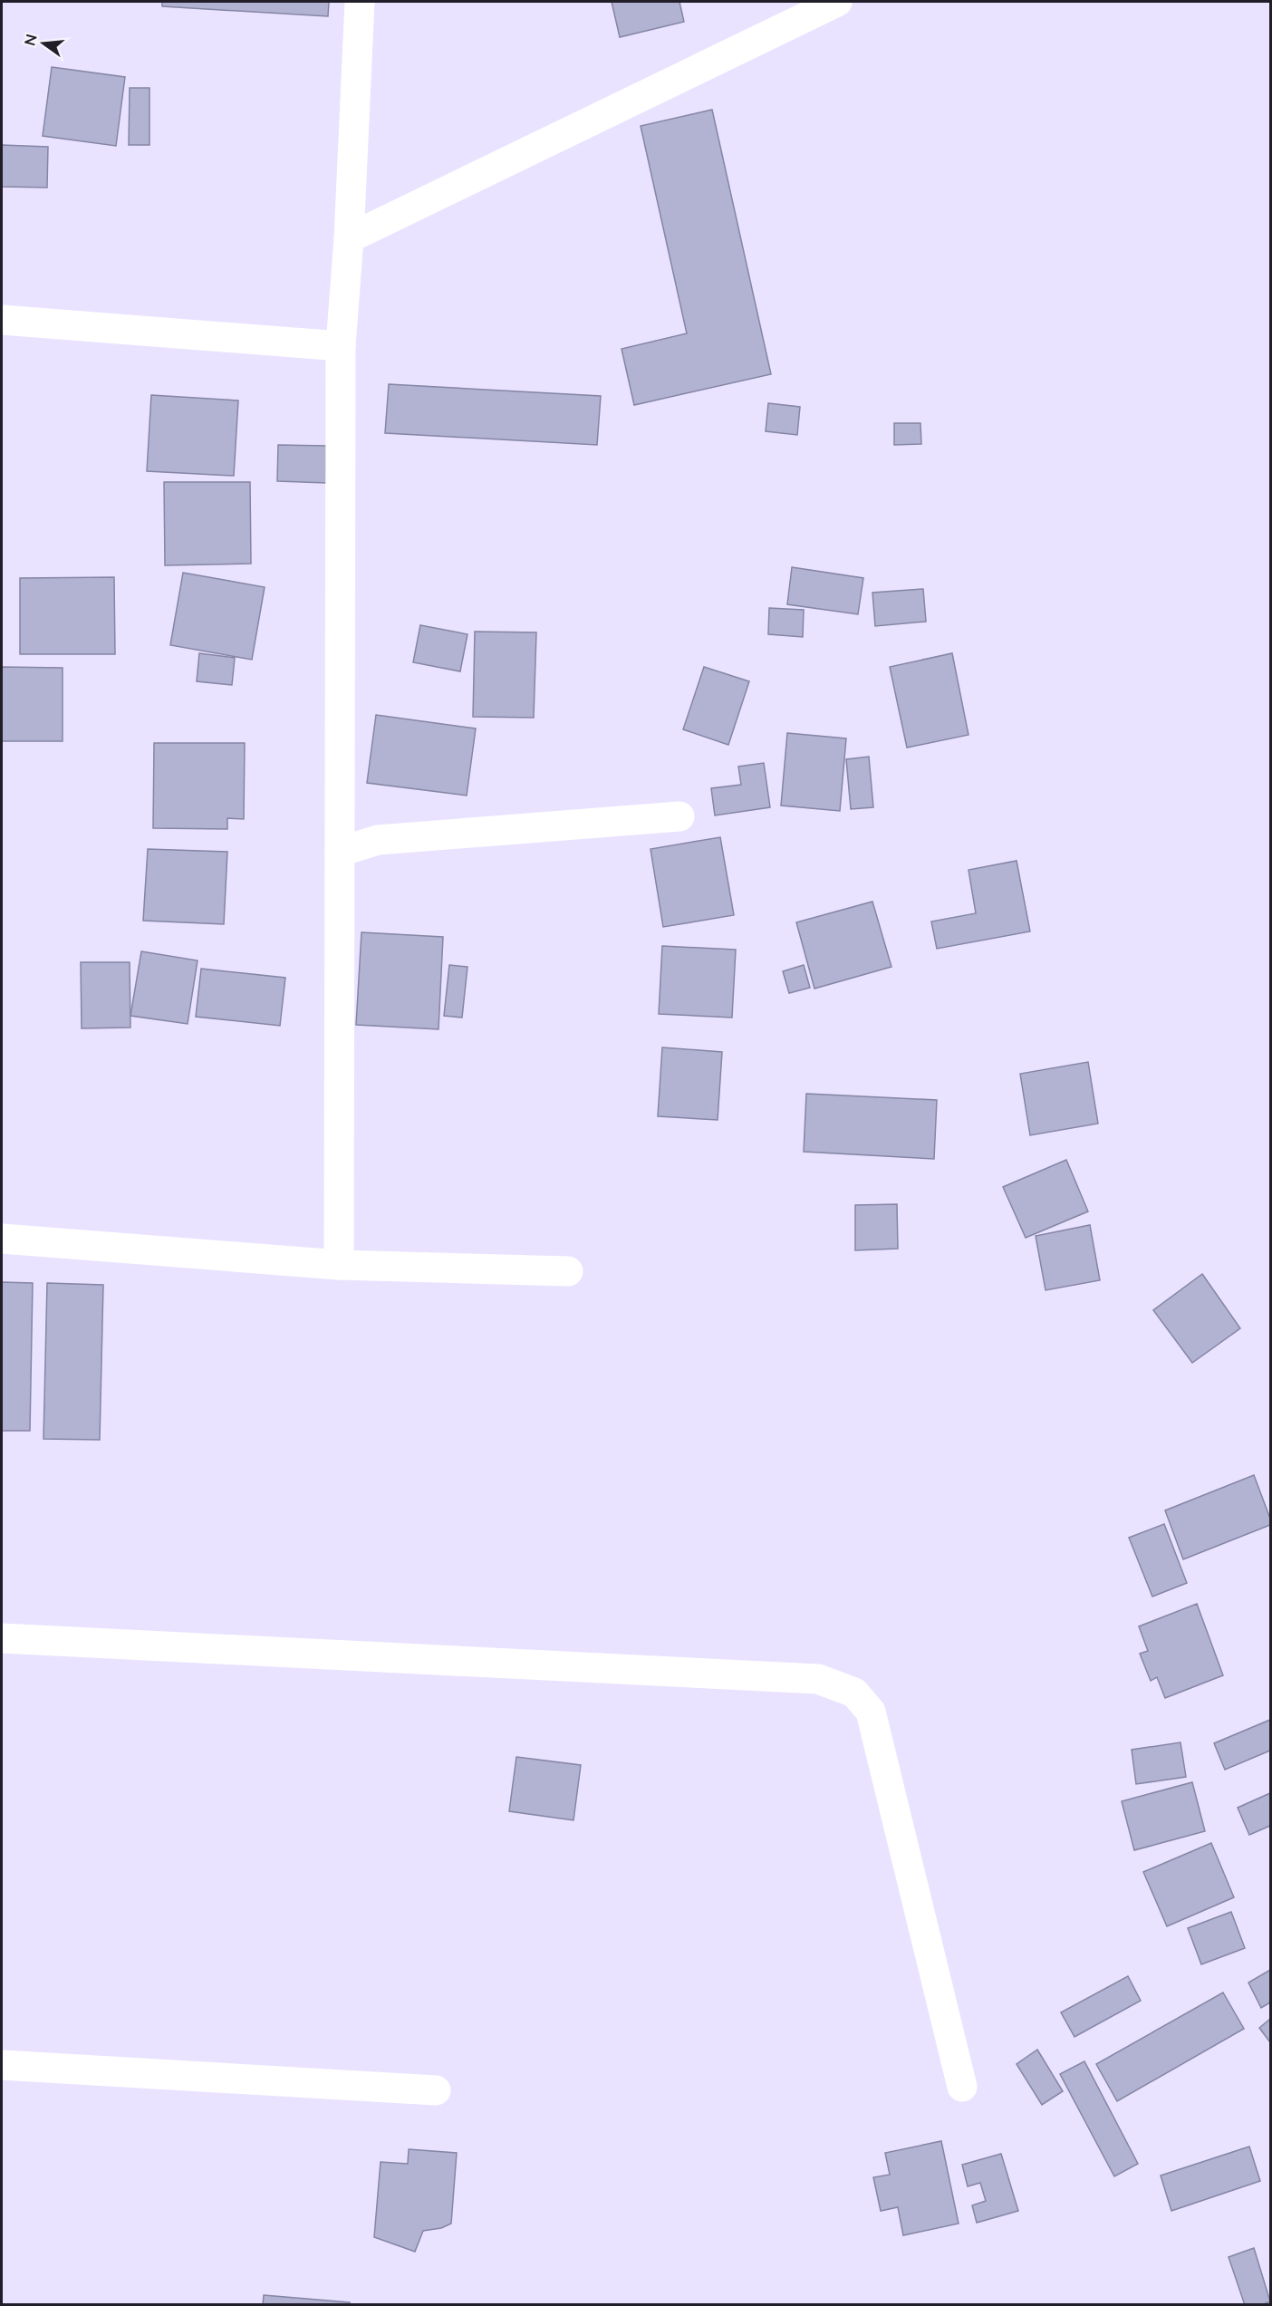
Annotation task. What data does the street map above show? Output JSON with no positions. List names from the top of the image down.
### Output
{
  "north": "left"
}
